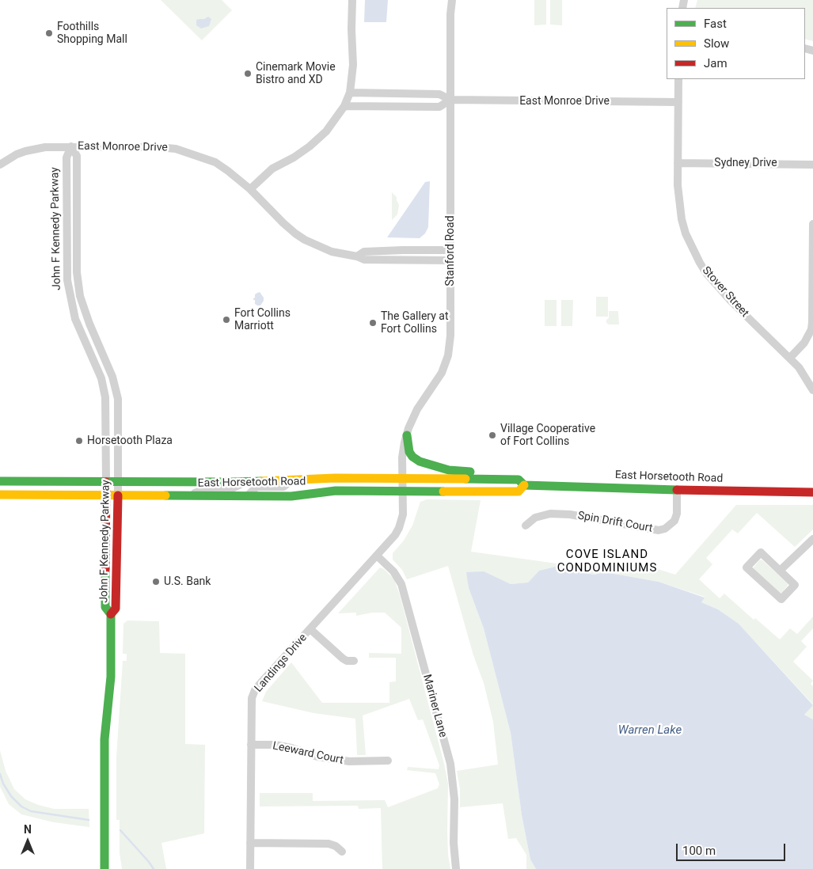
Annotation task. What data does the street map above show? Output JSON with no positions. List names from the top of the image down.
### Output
{
  "streets": {
    "main road": ["John F Kennedy Parkway", "East Horsetooth Road"],
    "street": [
      "East Monroe Drive",
      "Sydney Drive",
      "Stanford Road",
      "Stover Street",
      "Spin Drift Court",
      "Landings Drive",
      "Mariner Lane",
      "Leeward Court"
    ]
  },
  "crossings": [
    ["East Monroe Drive", "John F Kennedy Parkway"],
    ["East Monroe Drive", "Stanford Road"],
    ["East Monroe Drive", "Stover Street"],
    ["Sydney Drive", "Stover Street"],
    ["John F Kennedy Parkway", "East Horsetooth Road"],
    ["Stanford Road", "East Horsetooth Road"],
    ["Stanford Road", "Landings Drive"],
    ["East Horsetooth Road", "Spin Drift Court"],
    ["East Horsetooth Road", "Landings Drive"],
    ["Landings Drive", "Mariner Lane"],
    ["Landings Drive", "Leeward Court"]
  ],
  "districts": ["COVE ISLAND CONDOMINIUMS"],
  "water": ["Warren Lake"],
  "places": [
    "Foothills Shopping Mall",
    "Cinemark Movie Bistro and XD",
    "Fort Collins Marriott",
    "The Gallery at Fort Collins",
    "Village Cooperative of Fort Collins",
    "Horsetooth Plaza",
    "U.S. Bank"
  ],
  "legend": ["Fast", "Slow", "Jam"],
  "scale_bar": "100 m",
  "north": "top"
}
